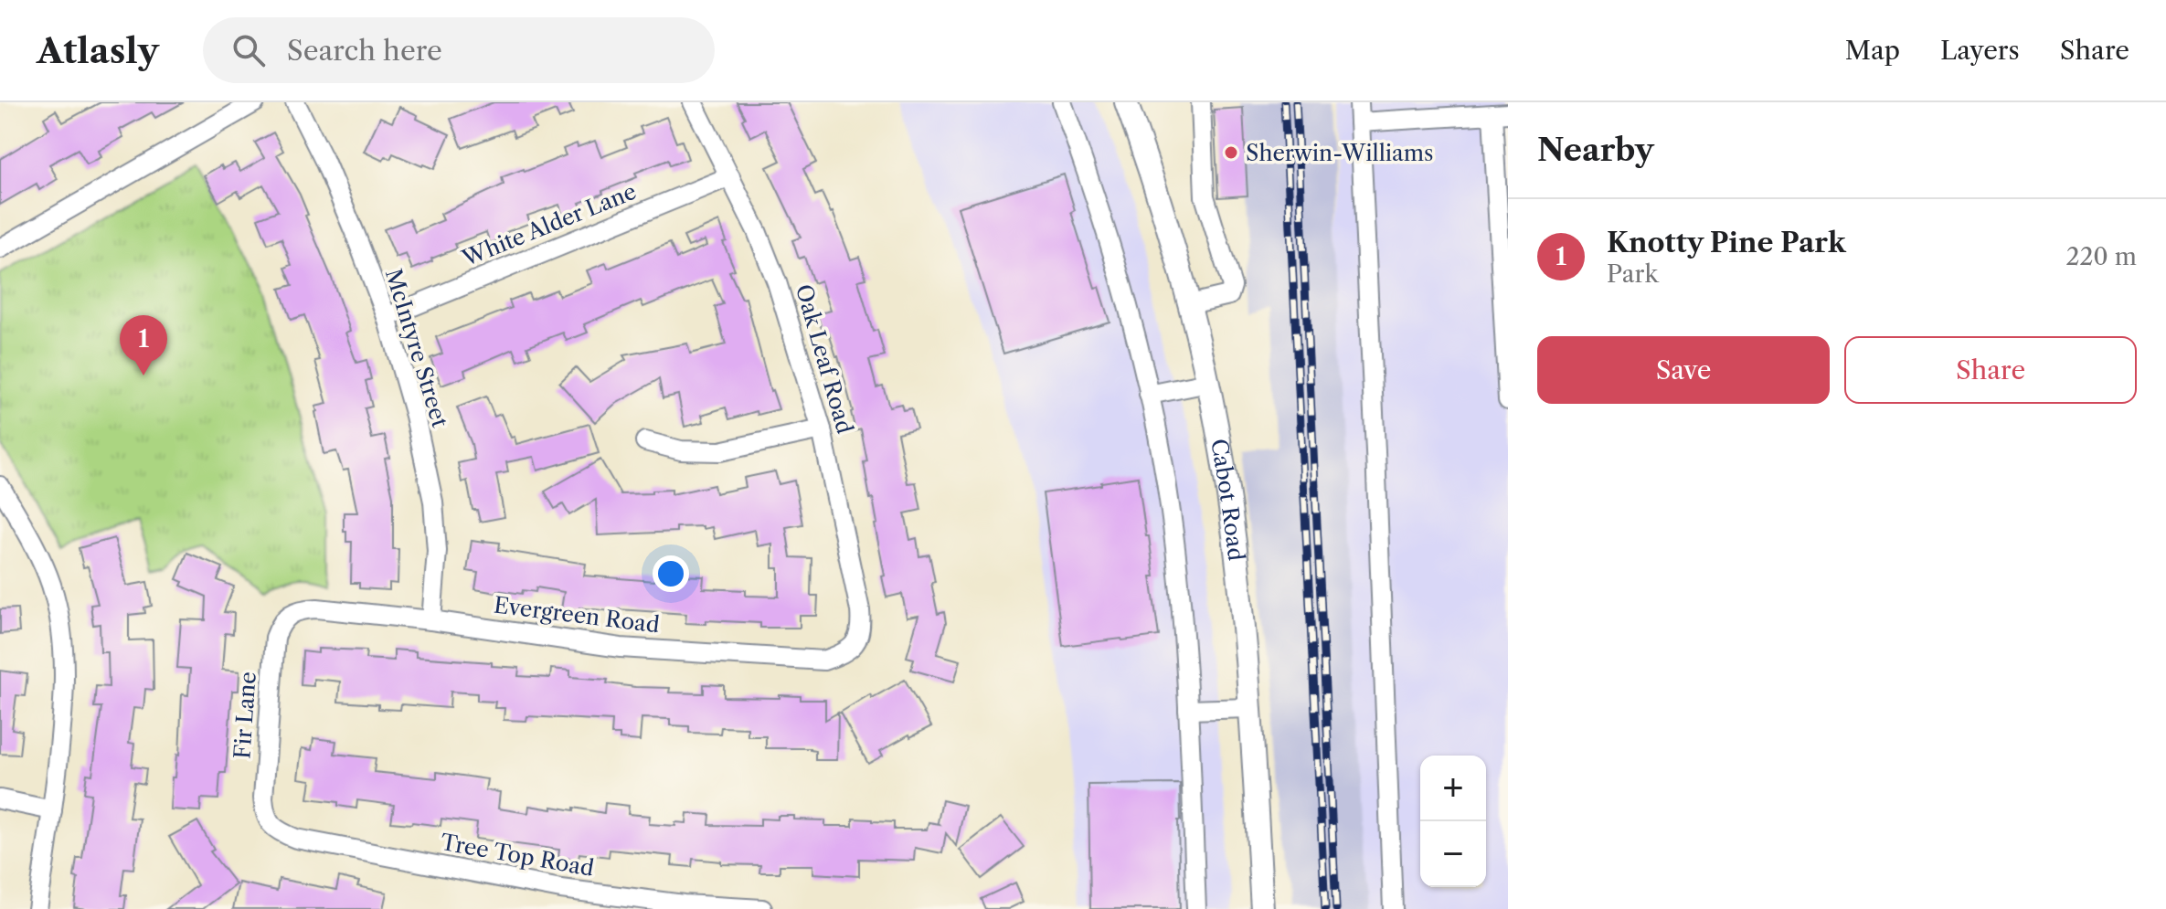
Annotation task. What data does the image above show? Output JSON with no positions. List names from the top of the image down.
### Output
{
  "streets": {
    "main road": ["Cabot Road"],
    "street": [
      "White Alder Lane",
      "McIntyre Street",
      "Oak Leaf Road",
      "Evergreen Road",
      "Fir Lane",
      "Tree Top Road"
    ]
  },
  "crossings": [
    ["White Alder Lane", "McIntyre Street"],
    ["White Alder Lane", "Oak Leaf Road"],
    ["McIntyre Street", "Evergreen Road"],
    ["Oak Leaf Road", "Evergreen Road"],
    ["Evergreen Road", "Fir Lane"],
    ["Fir Lane", "Tree Top Road"]
  ],
  "places": ["Sherwin-Williams"],
  "page": {
    "header": "Atlasly",
    "search": "Search here",
    "nav": ["Map", "Layers", "Share"],
    "heading": "Nearby",
    "list": [
      {
        "mark": "1",
        "name": "Knotty Pine Park",
        "note": "Park",
        "value": "220 m"
      }
    ],
    "buttons": ["Save", "Share"],
    "pins": "1",
    "map_buttons": ["+", "−"]
  }
}
